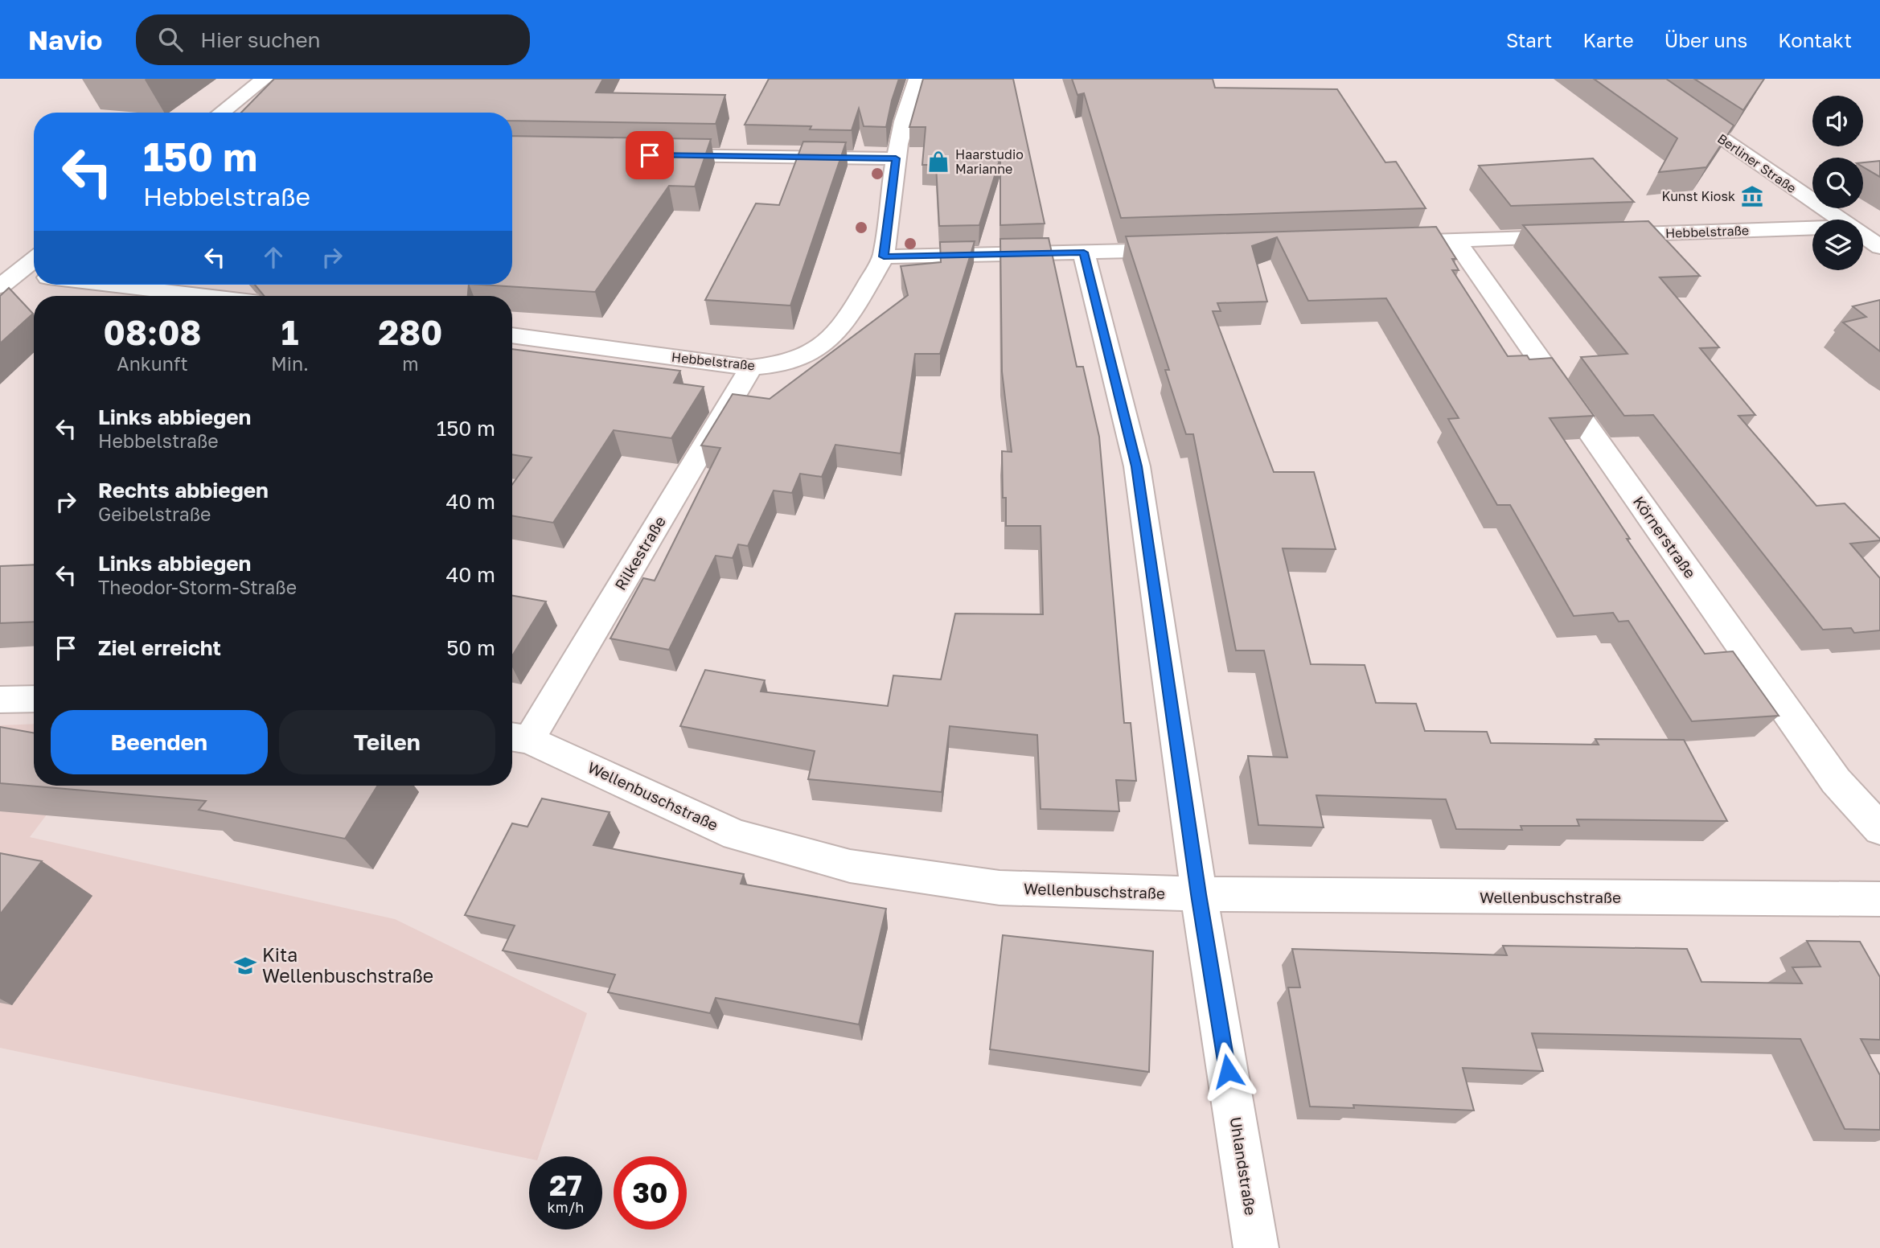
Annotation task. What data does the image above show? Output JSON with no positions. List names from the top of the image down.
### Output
{
  "streets": {
    "street": [
      "Berliner Straße",
      "Hebbelstraße",
      "Körnerstraße",
      "Rilkestraße",
      "Wellenbuschstraße",
      "Uhlandstraße"
    ]
  },
  "crossings": [
    ["Hebbelstraße", "Rilkestraße"],
    ["Rilkestraße", "Wellenbuschstraße"],
    ["Wellenbuschstraße", "Uhlandstraße"]
  ],
  "places": {
    "shop": ["Haarstudio Marianne"],
    "museum": ["Kunst Kiosk"],
    "school or university": ["Kita Wellenbuschstraße"]
  },
  "page": {
    "header": "Navio",
    "search": "Hier suchen",
    "nav": [
      "Start",
      "Karte",
      "Über uns",
      "Kontakt"
    ],
    "turn": ["150 m", "Hebbelstraße"],
    "eta": [
      "08:08",
      "Ankunft",
      "1",
      "Min.",
      "280",
      "m"
    ],
    "list": [
      {
        "name": "Links abbiegen",
        "note": "Hebbelstraße",
        "value": "150 m"
      },
      {
        "name": "Rechts abbiegen",
        "note": "Geibelstraße",
        "value": "40 m"
      },
      {
        "name": "Links abbiegen",
        "note": "Theodor-Storm-Straße",
        "value": "40 m"
      },
      {
        "name": "Ziel erreicht",
        "value": "50 m"
      }
    ],
    "buttons": ["Beenden", "Teilen"],
    "speed": "27 km/h",
    "limit": "30"
  }
}
